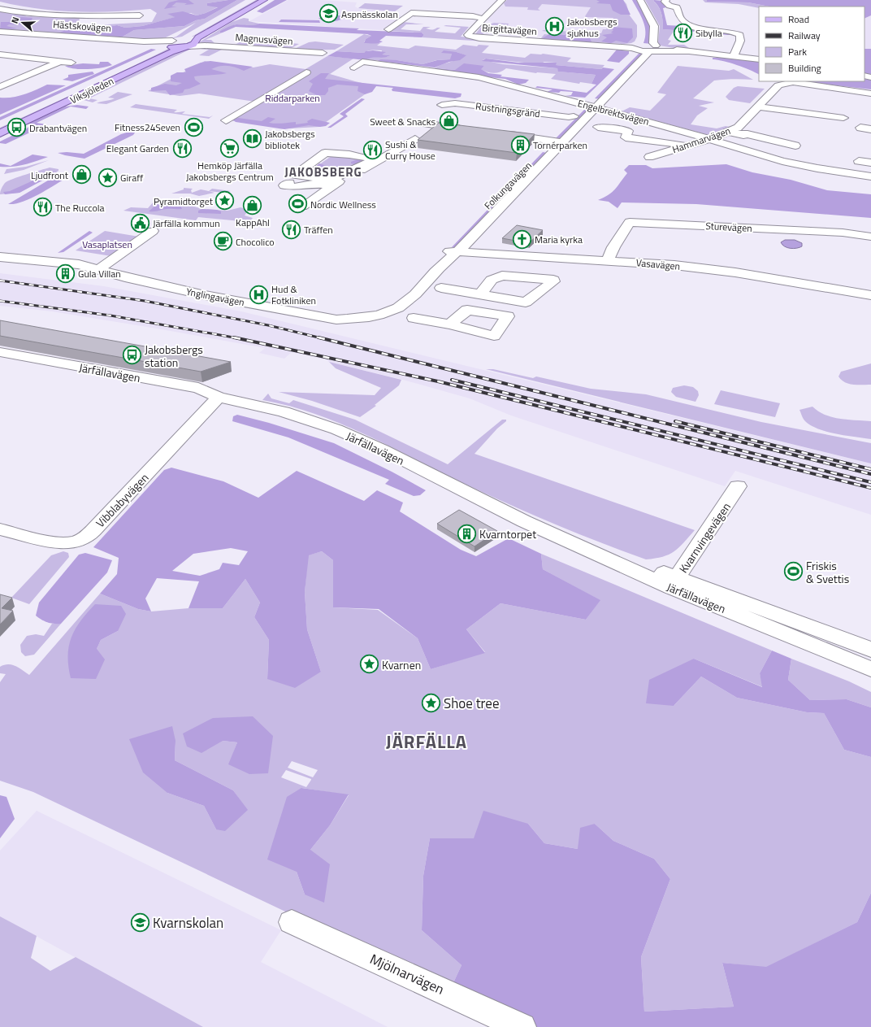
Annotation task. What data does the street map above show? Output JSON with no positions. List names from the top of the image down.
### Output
{
  "streets": {
    "main road": ["Viksjöleden"],
    "street": [
      "Hästskovägen",
      "Birgittavägen",
      "Magnusvägen",
      "Rustningsgränd",
      "Engelbrektsvägen",
      "Hammarvägen",
      "Folkungavägen",
      "Sturevägen",
      "Vasavägen",
      "Ynglingavägen",
      "Järfällavägen",
      "Vibblabyvägen",
      "Kvarnvingevägen",
      "Mjölnarvägen"
    ]
  },
  "crossings": [
    ["Hästskovägen", "Viksjöleden"],
    ["Birgittavägen", "Folkungavägen"],
    ["Magnusvägen", "Viksjöleden"],
    ["Rustningsgränd", "Folkungavägen"],
    ["Engelbrektsvägen", "Hammarvägen"],
    ["Engelbrektsvägen", "Folkungavägen"],
    ["Folkungavägen", "Vasavägen"],
    ["Folkungavägen", "Ynglingavägen"],
    ["Sturevägen", "Vasavägen"],
    ["Vasavägen", "Ynglingavägen"],
    ["Järfällavägen", "Vibblabyvägen"],
    ["Järfällavägen", "Kvarnvingevägen"]
  ],
  "districts": ["JAKOBSBERG", "JÄRFÄLLA"],
  "parks": ["Riddarparken", "Vasaplatsen"],
  "places": {
    "school or university": ["Aspnässkolan", "Kvarnskolan"],
    "hospital": ["Jakobsbergs sjukhus", "Hud & Fotkliniken"],
    "restaurant": [
      "Sibylla",
      "Elegant Garden",
      "Sushi & Curry House",
      "The Ruccola",
      "Träffen"
    ],
    "shop": ["Sweet & Snacks", "Ljudfront", "KappAhl"],
    "sports": ["Fitness24Seven", "Nordic Wellness", "Friskis & Svettis"],
    "bus stop": ["Drabantvägen", "Jakobsbergs station"],
    "library": ["Jakobsbergs bibliotek"],
    "building": ["Tornérparken", "Gula Villan", "Kvarntorpet"],
    "supermarket": ["Hemköp Järfälla Jakobsbergs Centrum"],
    "place": [
      "Giraff",
      "Pyramidtorget",
      "Kvarnen",
      "Shoe tree"
    ],
    "public building": ["Järfälla kommun"],
    "church": ["Maria kyrka"],
    "cafe": ["Chocolico"]
  },
  "legend": [
    "Road",
    "Railway",
    "Park",
    "Building"
  ],
  "north": "left"
}
